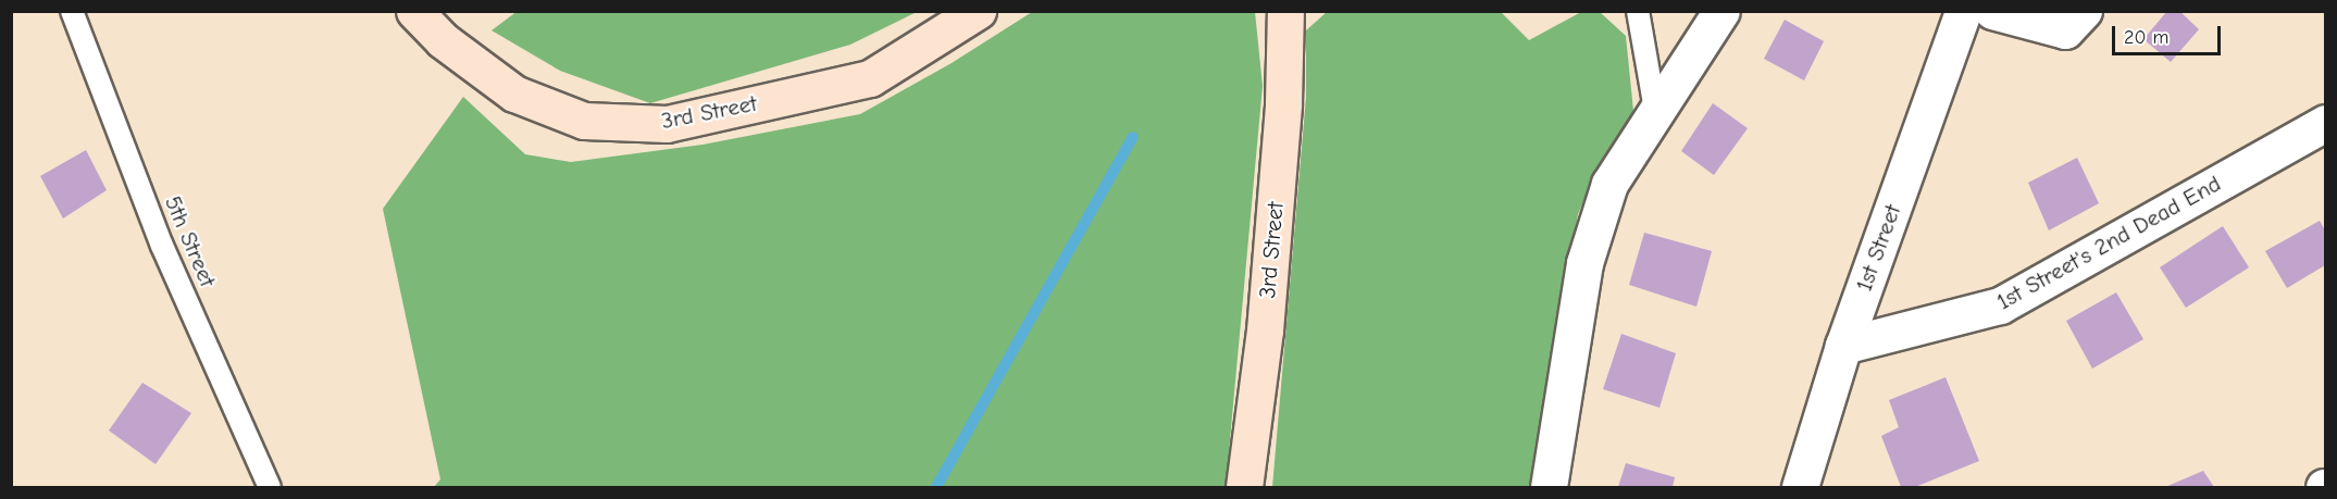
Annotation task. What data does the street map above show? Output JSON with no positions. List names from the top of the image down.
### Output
{
  "streets": {
    "street": ["3rd Street", "1st Street's 2nd Dead End", "1st Street"],
    "lane": ["5th Street"]
  },
  "crossings": [
    ["1st Street's 2nd Dead End", "1st Street"]
  ],
  "scale_bar": "20 m"
}
